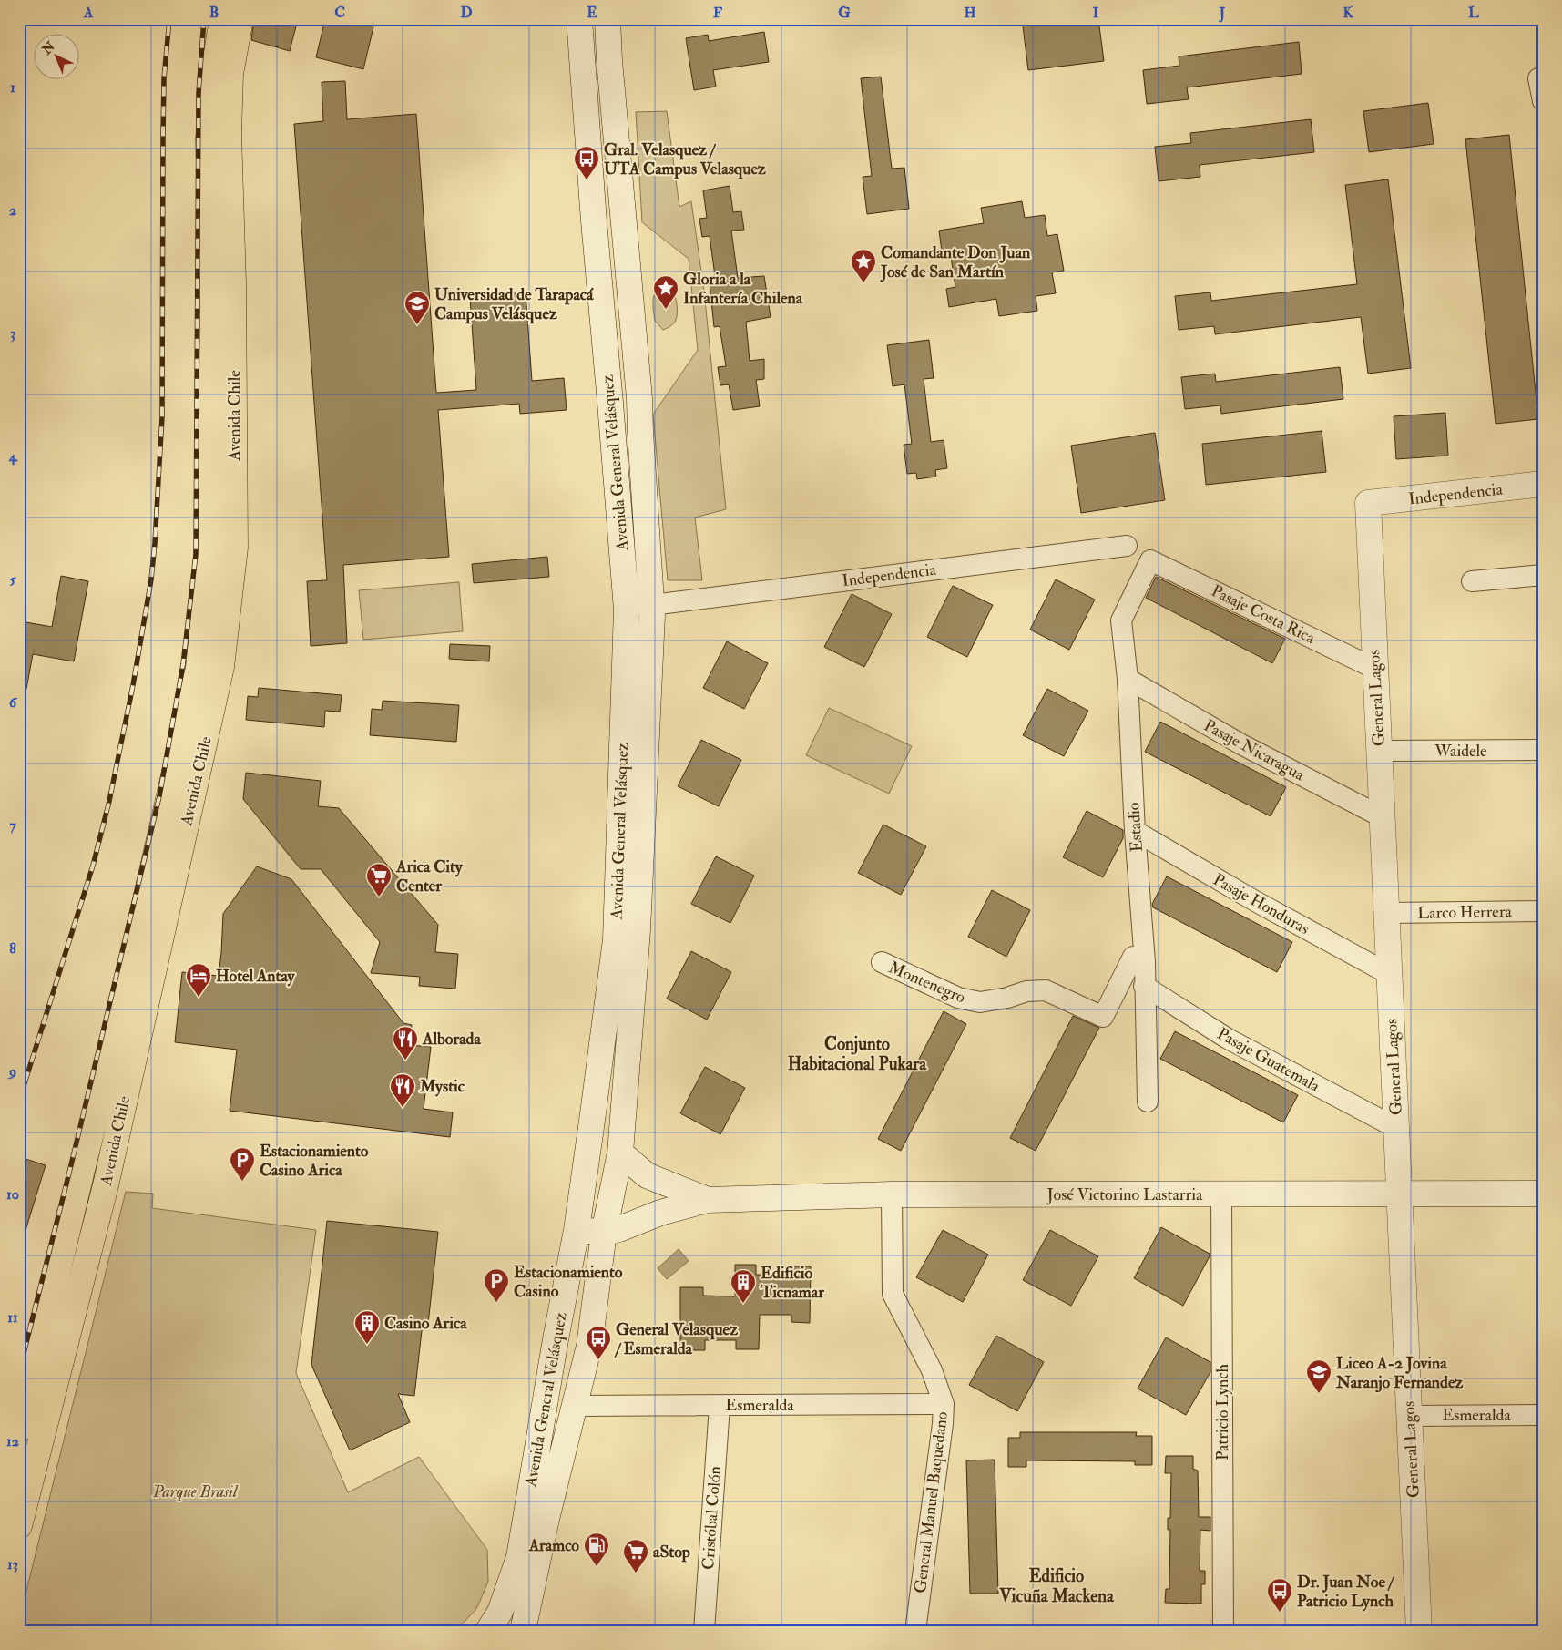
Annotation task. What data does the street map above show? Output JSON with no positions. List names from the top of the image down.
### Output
{
  "streets": {
    "main road": [
      "Avenida Chile",
      "Avenida General Velásquez",
      "Independencia",
      "General Lagos",
      "José Victorino Lastarria"
    ],
    "street": [
      "Pasaje Costa Rica",
      "Pasaje Nicaragua",
      "Waidele",
      "Estadio",
      "Pasaje Honduras",
      "Larco Herrera",
      "Montenegro",
      "Pasaje Guatemala",
      "Esmeralda",
      "Patricio Lynch",
      "General Manuel Baquedano",
      "Cristóbal Colón"
    ]
  },
  "crossings": [
    ["Avenida General Velásquez", "Independencia"],
    ["Avenida General Velásquez", "José Victorino Lastarria"],
    ["Avenida General Velásquez", "Esmeralda"],
    ["Independencia", "General Lagos"],
    ["Pasaje Costa Rica", "General Lagos"],
    ["Pasaje Costa Rica", "Estadio"],
    ["General Lagos", "Pasaje Nicaragua"],
    ["General Lagos", "Waidele"],
    ["General Lagos", "Pasaje Honduras"],
    ["General Lagos", "Larco Herrera"],
    ["General Lagos", "Pasaje Guatemala"],
    ["General Lagos", "José Victorino Lastarria"],
    ["General Lagos", "Esmeralda"],
    ["Pasaje Nicaragua", "Estadio"],
    ["Estadio", "Pasaje Honduras"],
    ["Estadio", "Montenegro"],
    ["Estadio", "Pasaje Guatemala"],
    ["José Victorino Lastarria", "Patricio Lynch"],
    ["José Victorino Lastarria", "General Manuel Baquedano"],
    ["Esmeralda", "General Manuel Baquedano"],
    ["Esmeralda", "Cristóbal Colón"]
  ],
  "districts": ["Conjunto Habitacional Pukara", "Edificio Vicuña Mackena"],
  "parks": ["Parque Brasil"],
  "places": {
    "bus stop": ["Gral. Velasquez / UTA Campus Velasquez", "General Velasquez / Esmeralda", "Dr. Juan Noe / Patricio Lynch"],
    "place": ["Comandante Don Juan José de San Martín", "Gloria a la Infantería Chilena"],
    "school or university": ["Universidad de Tarapacá Campus Velásquez", "Liceo A-2 Jovina Naranjo Fernandez"],
    "supermarket": ["Arica City Center", "aStop"],
    "hotel": ["Hotel Antay"],
    "restaurant": ["Alborada", "Mystic"],
    "parking": ["Estacionamiento Casino Arica", "Estacionamiento Casino"],
    "building": ["Edificio Ticnamar", "Casino Arica"],
    "fuel station": ["Aramco"]
  },
  "north": "top left",
  "grid": {
    "columns": [
      "A",
      "B",
      "C",
      "D",
      "E",
      "F",
      "G",
      "H",
      "I",
      "J",
      "K",
      "L"
    ],
    "rows": [
      "1",
      "2",
      "3",
      "4",
      "5",
      "6",
      "7",
      "8",
      "9",
      "10",
      "11",
      "12",
      "13"
    ]
  }
}
